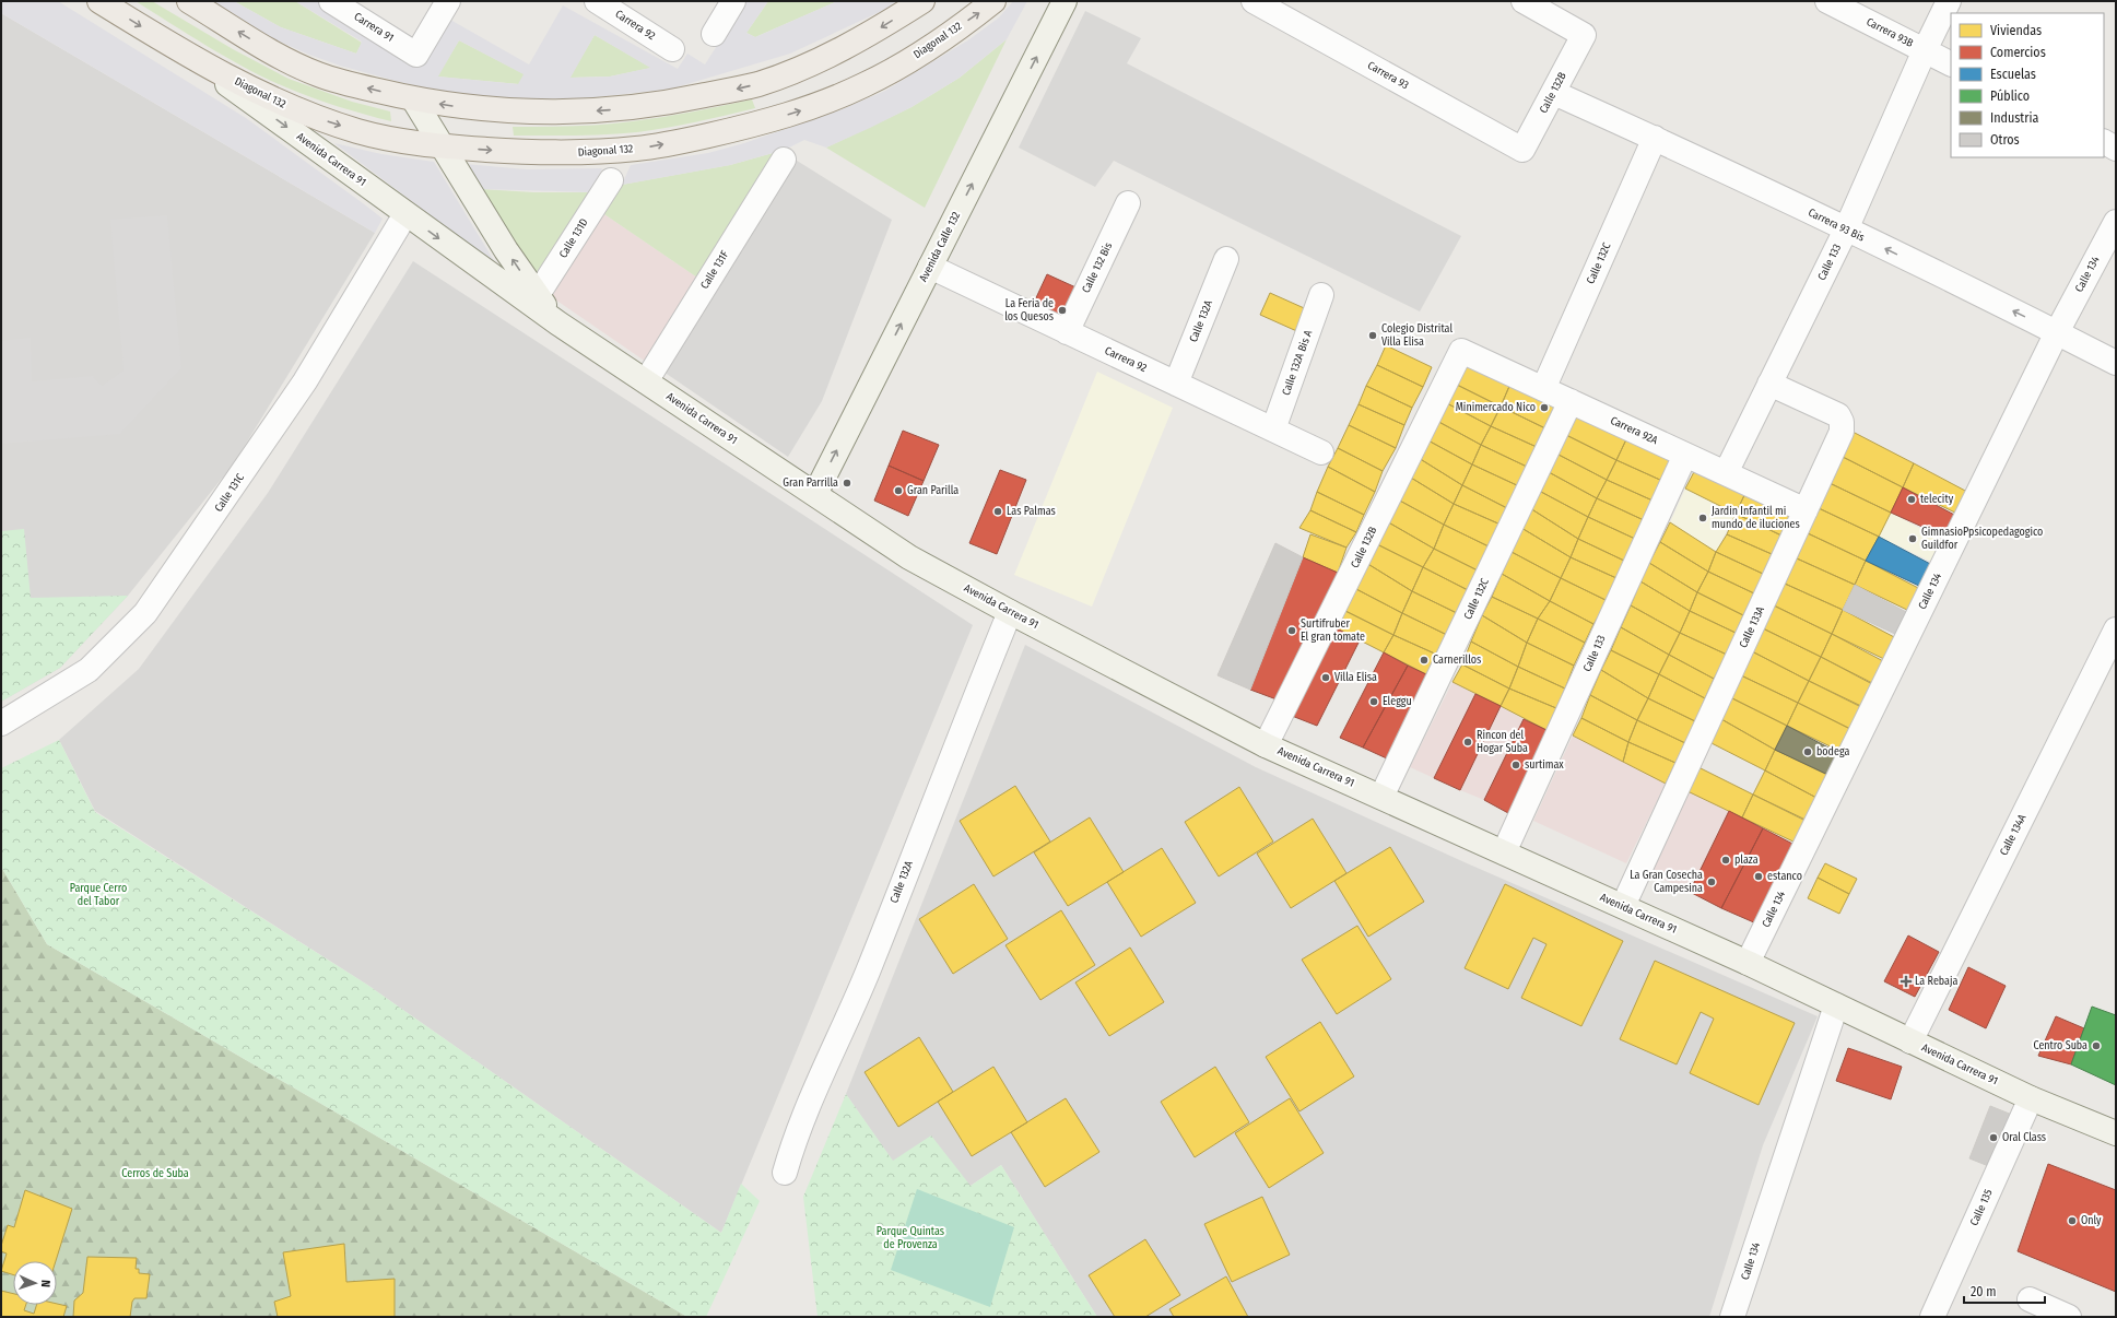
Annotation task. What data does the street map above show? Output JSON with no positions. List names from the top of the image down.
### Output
{
  "streets": {
    "main road": ["Diagonal 132", "Avenida Carrera 91", "Avenida Calle 132"],
    "street": [
      "Carrera 92",
      "Carrera 91",
      "Carrera 93B",
      "Carrera 93",
      "Calle 132B",
      "Carrera 93 Bis",
      "Calle 131D",
      "Calle 133",
      "Calle 132C",
      "Calle 132 Bis",
      "Calle 131F",
      "Calle 134",
      "Calle 132A",
      "Calle 132A Bis A",
      "Carrera 92A",
      "Calle 131C",
      "Calle 133A",
      "Calle 134A",
      "Calle 135"
    ]
  },
  "crossings": [
    ["Carrera 92", "Avenida Calle 132"],
    ["Carrera 92", "Calle 132 Bis"],
    ["Carrera 92", "Calle 132A"],
    ["Carrera 92", "Calle 132A Bis A"],
    ["Carrera 93B", "Calle 133"],
    ["Diagonal 132", "Avenida Carrera 91"],
    ["Carrera 93", "Calle 132B"],
    ["Calle 132B", "Avenida Carrera 91"],
    ["Calle 132B", "Carrera 93 Bis"],
    ["Calle 132B", "Carrera 92A"],
    ["Avenida Carrera 91", "Calle 131D"],
    ["Avenida Carrera 91", "Avenida Calle 132"],
    ["Avenida Carrera 91", "Calle 133"],
    ["Avenida Carrera 91", "Calle 132C"],
    ["Avenida Carrera 91", "Calle 131F"],
    ["Avenida Carrera 91", "Calle 134"],
    ["Avenida Carrera 91", "Calle 132A"],
    ["Avenida Carrera 91", "Calle 131C"],
    ["Avenida Carrera 91", "Calle 133A"],
    ["Avenida Carrera 91", "Calle 134A"],
    ["Avenida Carrera 91", "Calle 135"],
    ["Carrera 93 Bis", "Calle 133"],
    ["Carrera 93 Bis", "Calle 132C"],
    ["Carrera 93 Bis", "Calle 134"],
    ["Calle 133", "Carrera 92A"],
    ["Calle 133", "Calle 133A"],
    ["Calle 132C", "Carrera 92A"],
    ["Carrera 92A", "Calle 133A"]
  ],
  "one_way": ["Carrera 93 Bis", "Avenida Calle 132"],
  "parks": ["Parque Cerro del Tabor", "Cerros de Suba", "Parque Quintas de Provenza"],
  "places": {
    "other": [
      "La Feria de los Quesos",
      "Colegio Distrital Villa Elisa",
      "Minimercado Nico",
      "Gran Parrilla",
      "Gran Parilla",
      "telecity",
      "Las Palmas",
      "Jardin Infantil mi mundo de iluciones",
      "GimnasioPpsicopedagogico Guildfor",
      "Surtifruber El gran tomate",
      "Carnerillos",
      "Villa Elisa",
      "Eleggu",
      "Rincon del Hogar Suba",
      "bodega",
      "surtimax",
      "plaza",
      "estanco",
      "La Gran Cosecha Campesina",
      "Centro Suba",
      "Oral Class",
      "Only"
    ],
    "health": ["La Rebaja"]
  },
  "legend": [
    "Viviendas",
    "Comercios",
    "Escuelas",
    "Público",
    "Industria",
    "Otros"
  ],
  "scale_bar": "20 m",
  "north": "right"
}
